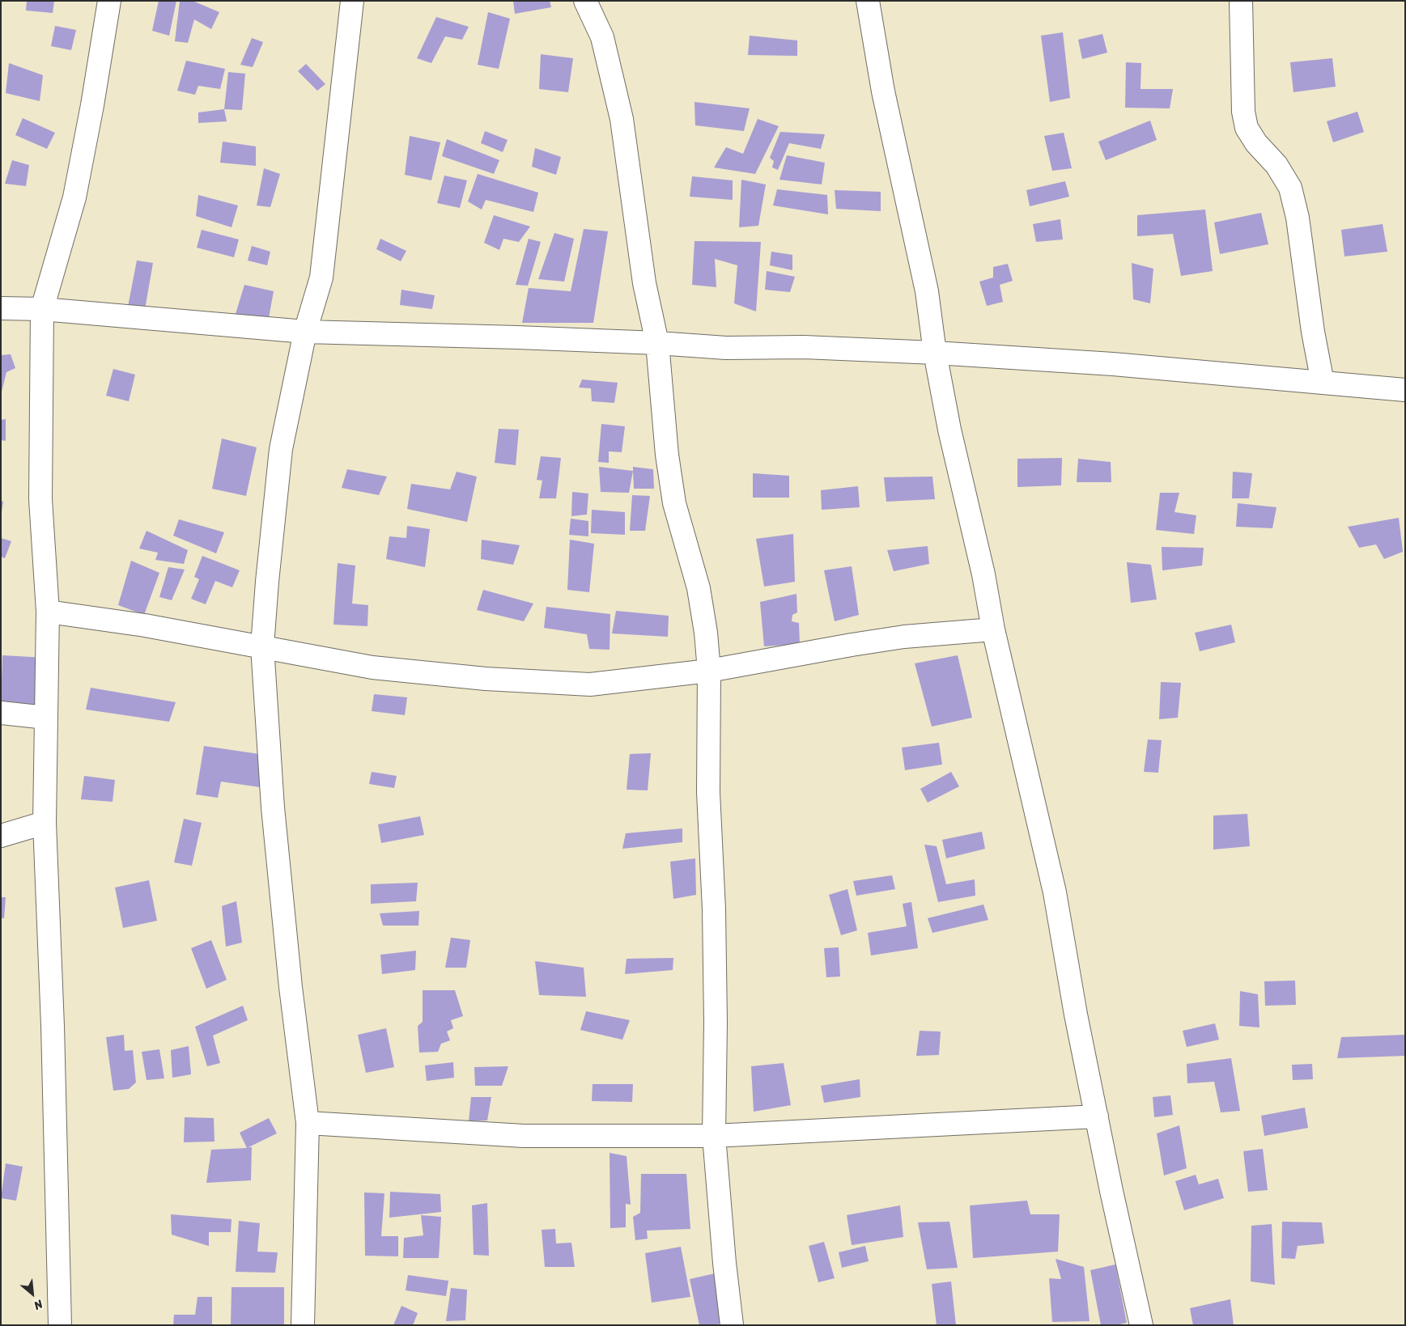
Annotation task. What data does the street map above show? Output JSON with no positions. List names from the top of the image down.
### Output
{
  "north": "bottom right"
}
